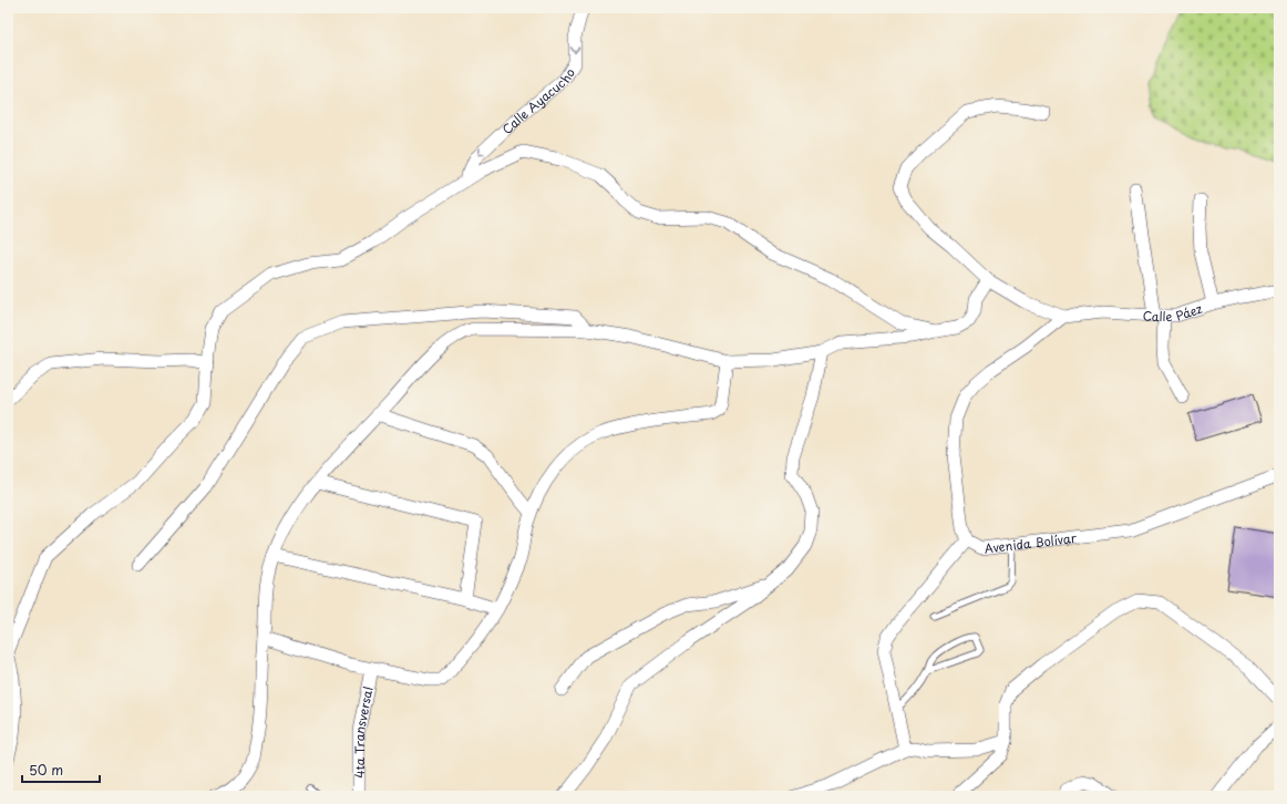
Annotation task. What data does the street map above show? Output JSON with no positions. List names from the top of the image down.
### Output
{
  "streets": {
    "street": [
      "Calle Ayacucho",
      "Calle Páez",
      "Avenida Bolívar",
      "4ta Transversal"
    ]
  },
  "crossings": [
    ["Calle Páez", "Avenida Bolívar"]
  ],
  "one_way": ["Calle Ayacucho"],
  "scale_bar": "50 m"
}
